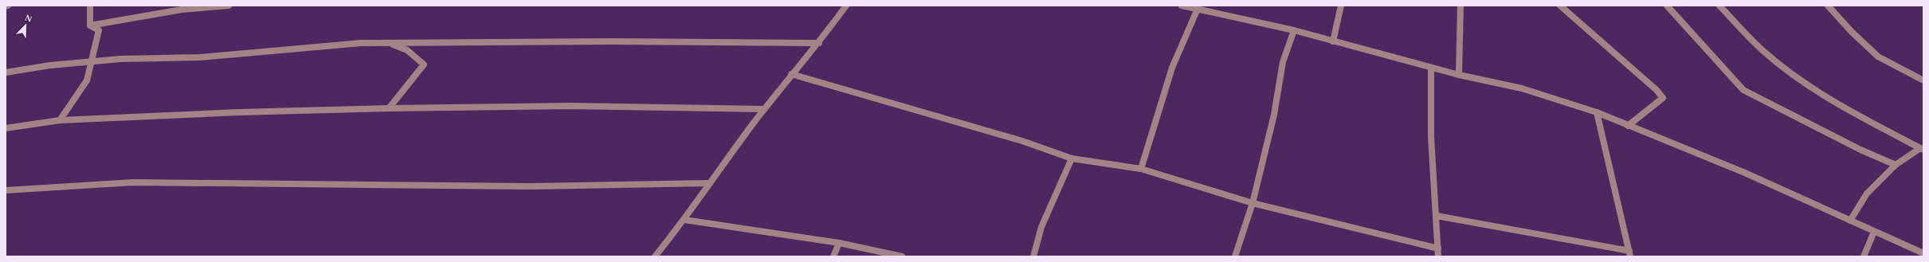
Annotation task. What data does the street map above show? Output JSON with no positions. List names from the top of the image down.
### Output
{
  "north": "top right"
}
